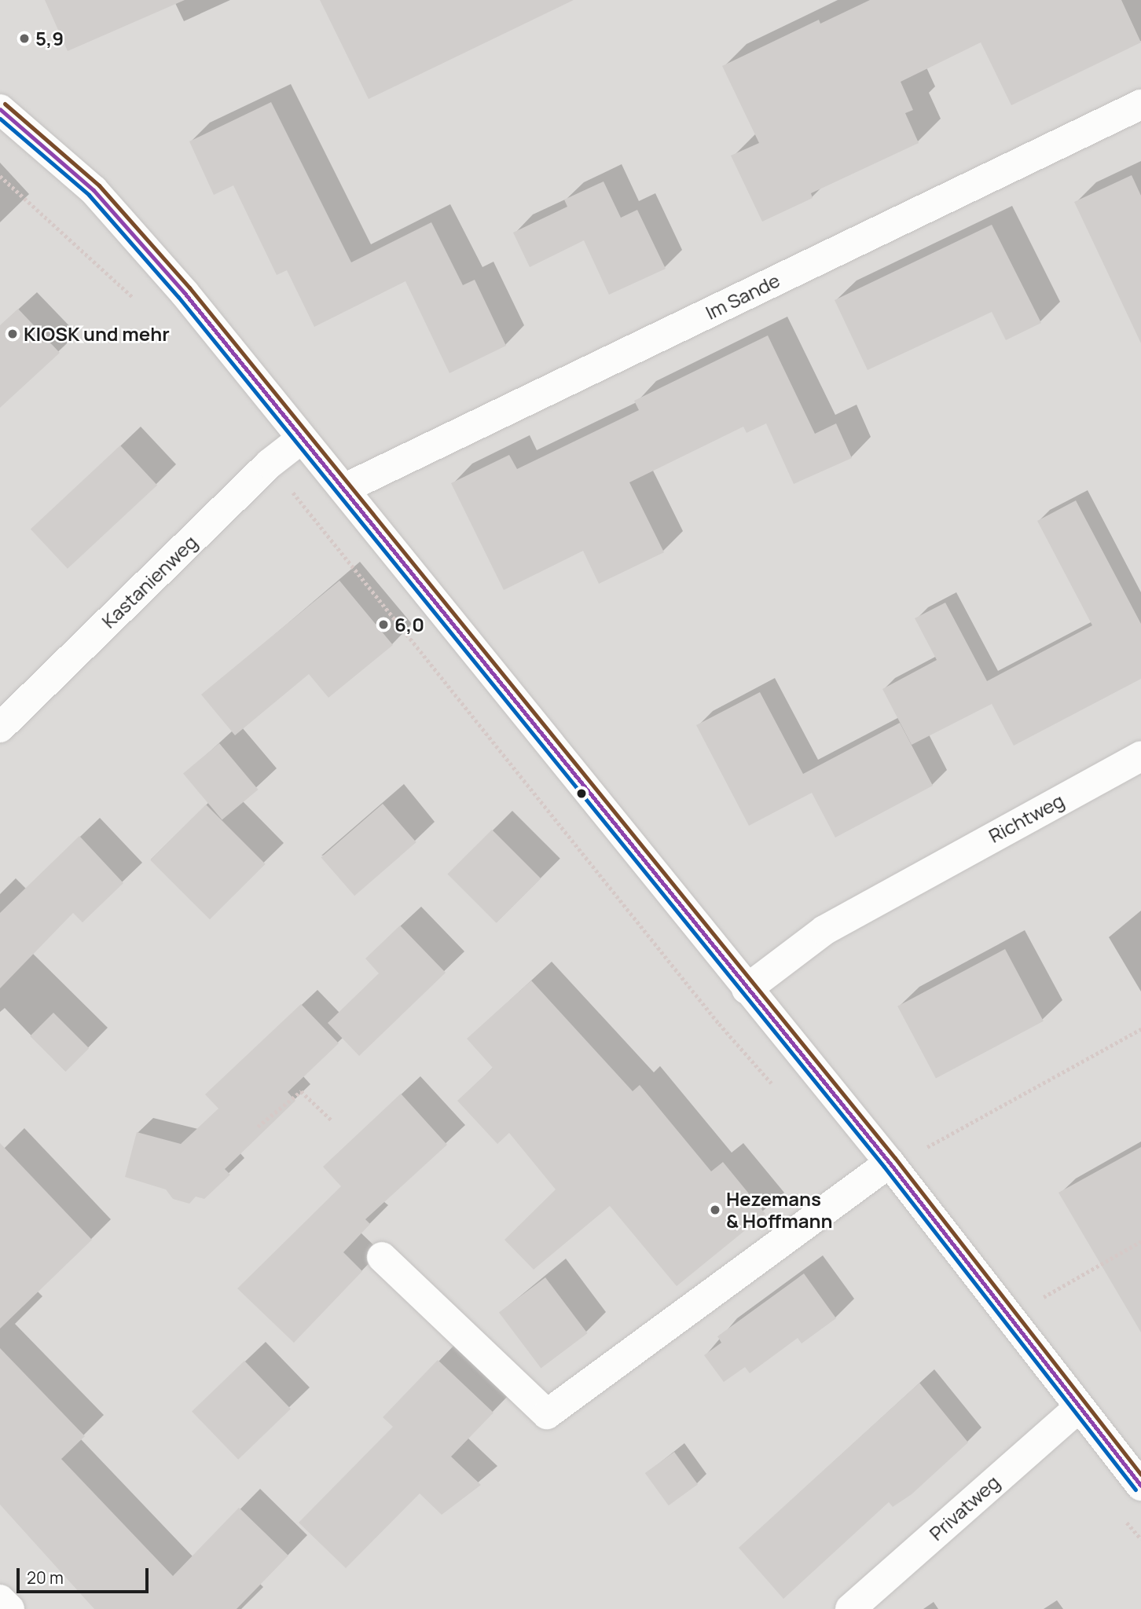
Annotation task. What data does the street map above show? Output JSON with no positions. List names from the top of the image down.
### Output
{
  "streets": {
    "street": [
      "Im Sande",
      "Kastanienweg",
      "Richtweg",
      "Privatweg"
    ]
  },
  "places": [
    "5,9",
    "KIOSK und mehr",
    "6,0",
    "Hezemans & Hoffmann"
  ],
  "scale_bar": "20 m"
}
